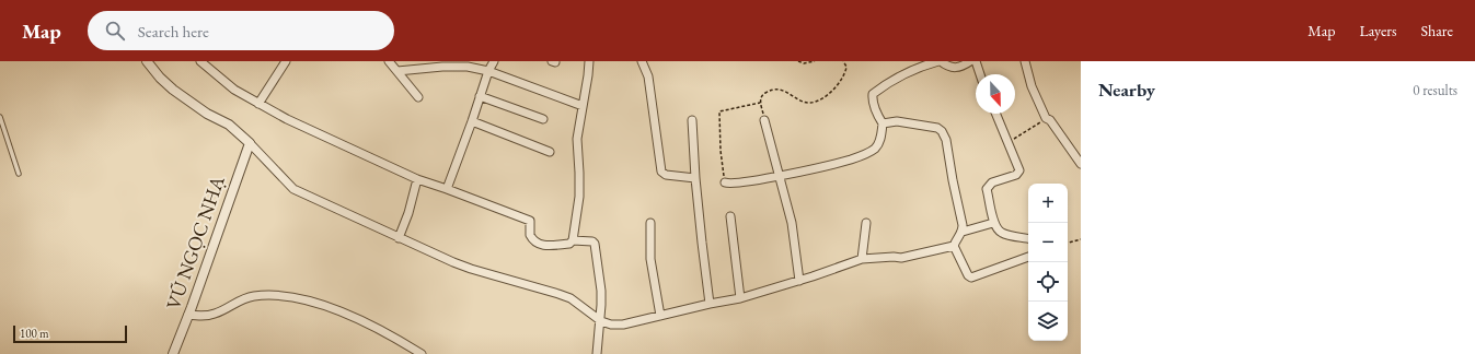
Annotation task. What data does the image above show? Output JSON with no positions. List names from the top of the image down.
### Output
{
  "streets": {
    "street": ["VŨ NGỌC NHẠ"]
  },
  "scale_bar": "100 m",
  "north": "bottom",
  "page": {
    "header": "Map",
    "search": "Search here",
    "nav": ["Map", "Layers", "Share"],
    "heading": ["Nearby", "0 results"],
    "map_buttons": ["+", "−"],
    "scale": "100 m"
  }
}
